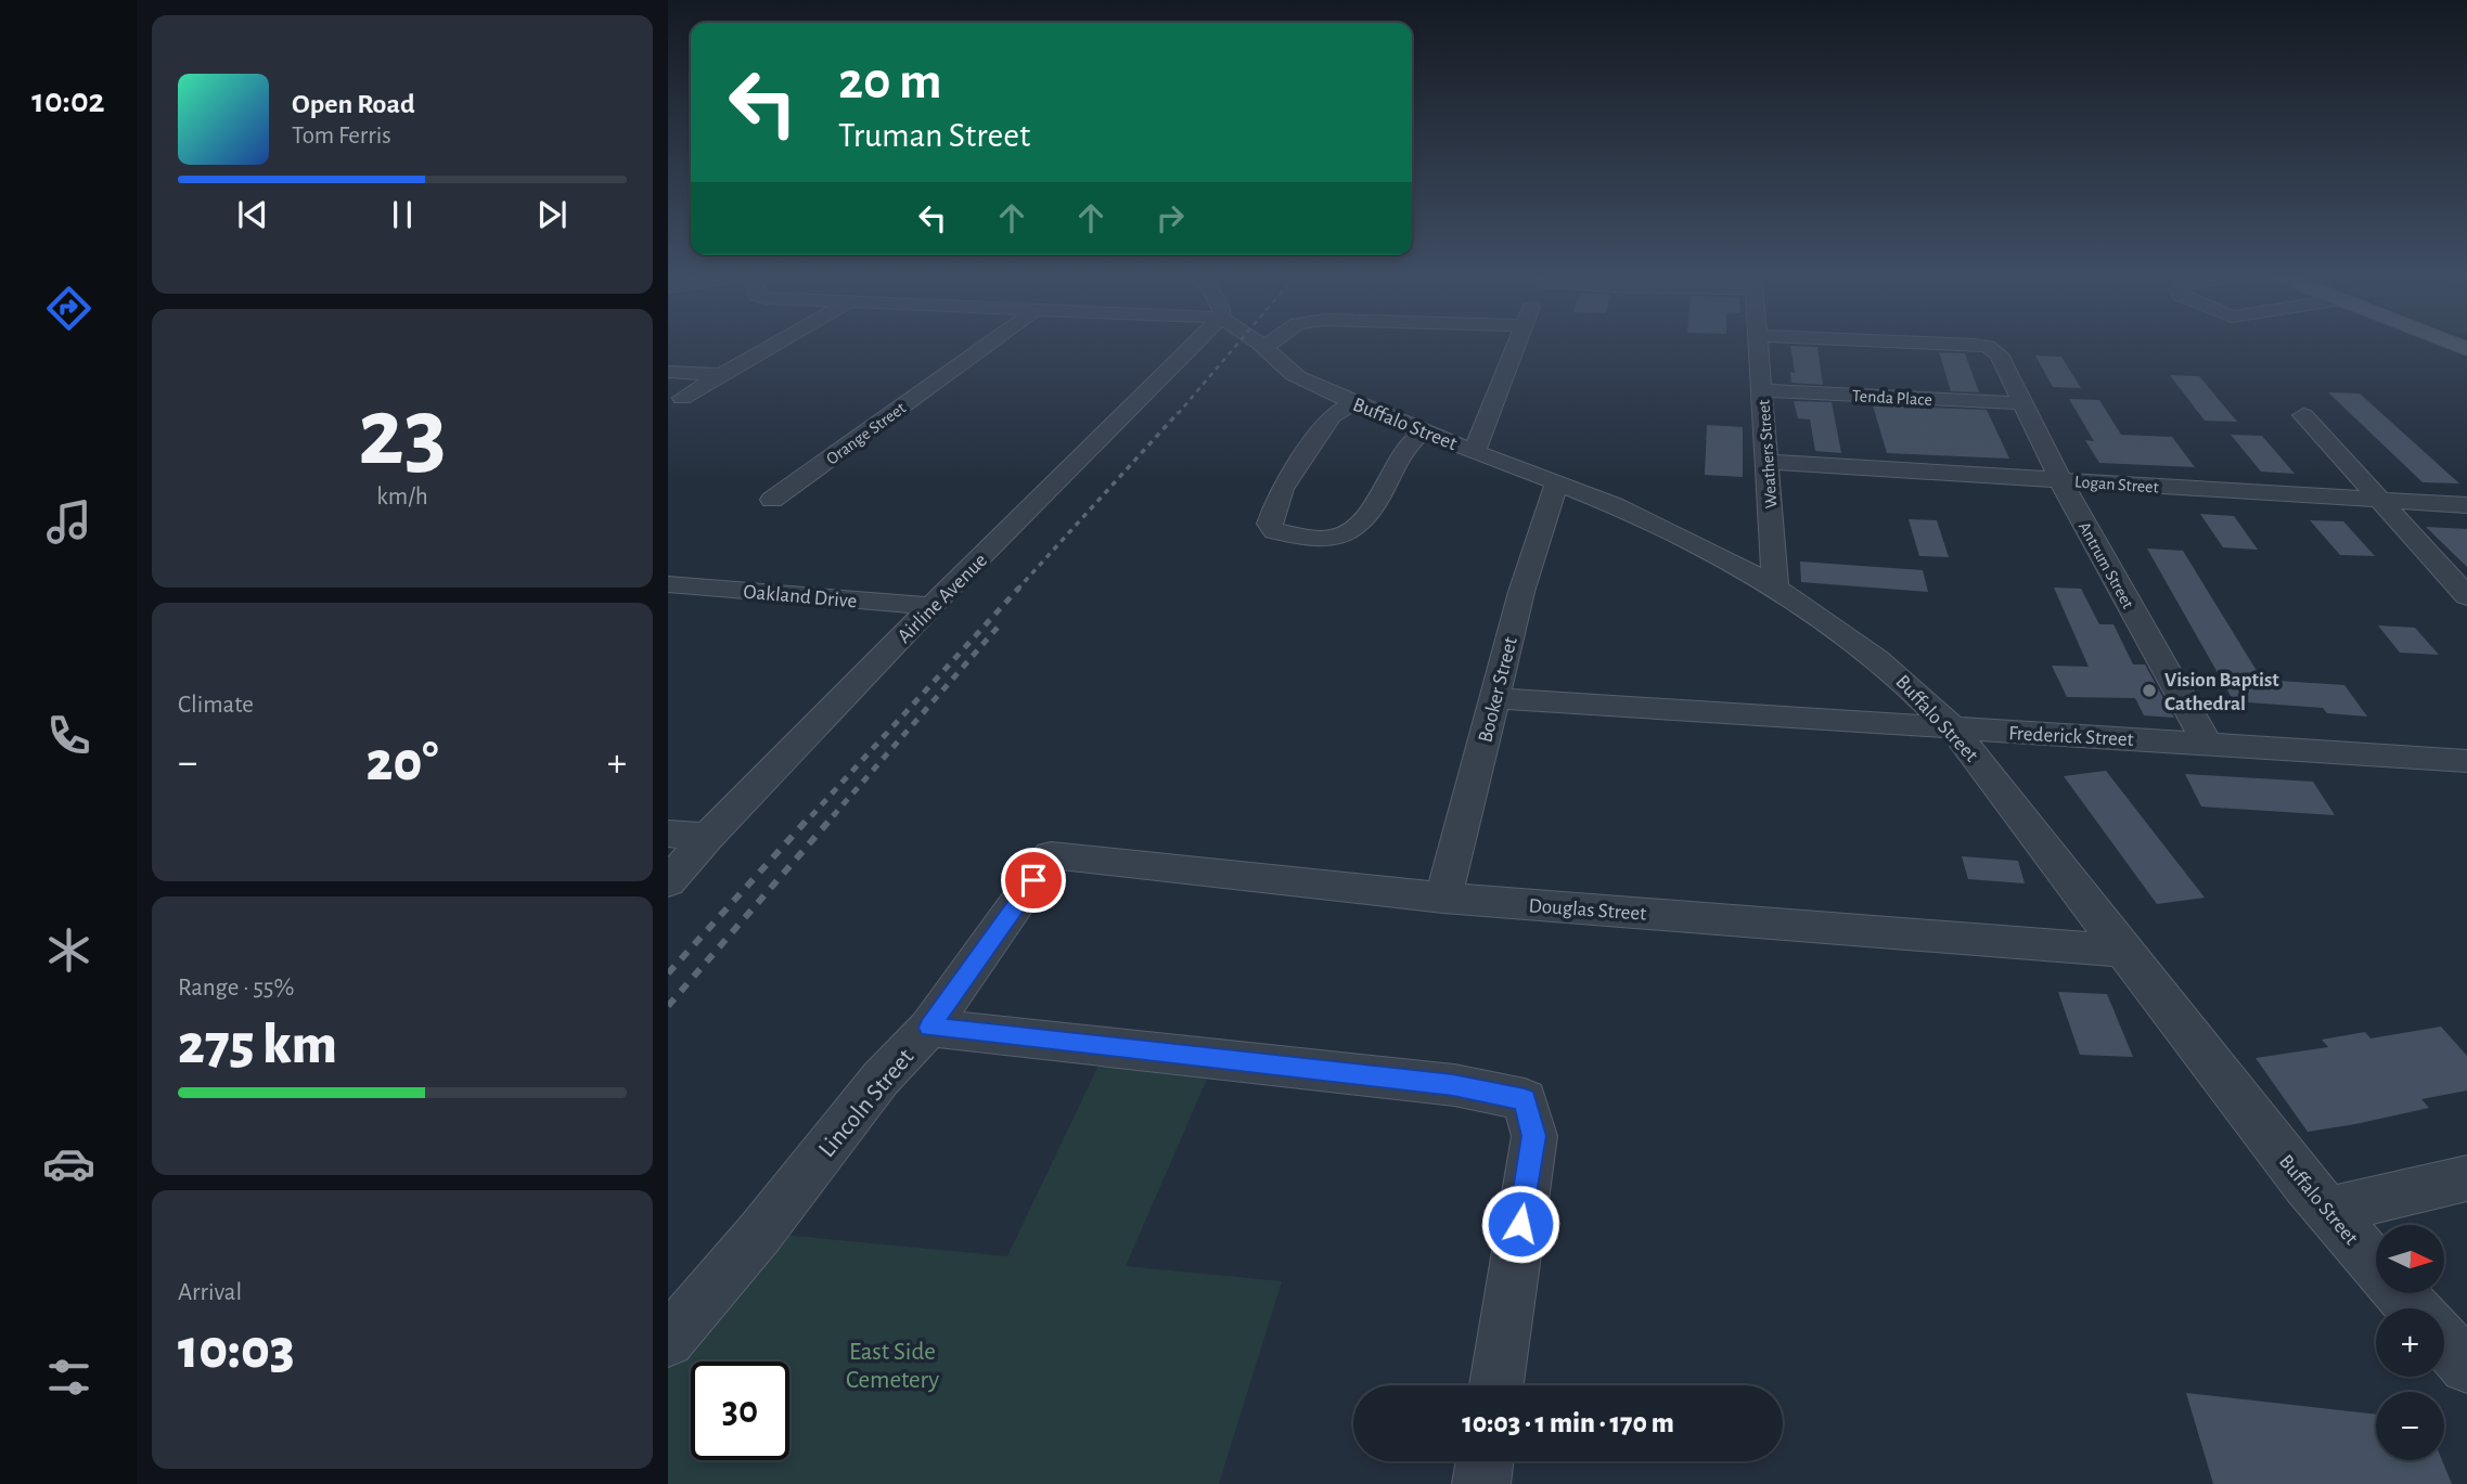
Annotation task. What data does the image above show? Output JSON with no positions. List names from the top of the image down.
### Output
{
  "streets": {
    "street": [
      "Tenda Place",
      "Buffalo Street",
      "Orange Street",
      "Weathers Street",
      "Logan Street",
      "Antrum Street",
      "Oakland Drive",
      "Airline Avenue",
      "Booker Street",
      "Frederick Street",
      "Douglas Street",
      "Lincoln Street"
    ]
  },
  "crossings": [
    ["Tenda Place", "Weathers Street"],
    ["Tenda Place", "Antrum Street"],
    ["Buffalo Street", "Weathers Street"],
    ["Buffalo Street", "Booker Street"],
    ["Buffalo Street", "Frederick Street"],
    ["Buffalo Street", "Douglas Street"],
    ["Weathers Street", "Logan Street"],
    ["Logan Street", "Antrum Street"],
    ["Antrum Street", "Frederick Street"],
    ["Oakland Drive", "Airline Avenue"],
    ["Booker Street", "Frederick Street"],
    ["Booker Street", "Douglas Street"],
    ["Douglas Street", "Lincoln Street"]
  ],
  "parks": ["East Side Cemetery"],
  "places": ["Vision Baptist Cathedral"],
  "north": "right",
  "page": {
    "tabs": "10:02",
    "turn": ["20 m", "Truman Street"],
    "song": ["Open Road", "Tom Ferris"],
    "tile": [
      ["23", "km/h"],
      "Climate",
      ["Range · 55%", "275 km"],
      ["Arrival", "10:03"]
    ],
    "heat": ["−", "20°", "+"],
    "map_buttons": ["+", "−"],
    "limit": "30",
    "trip": "10:03 · 1 min · 170 m"
  }
}
